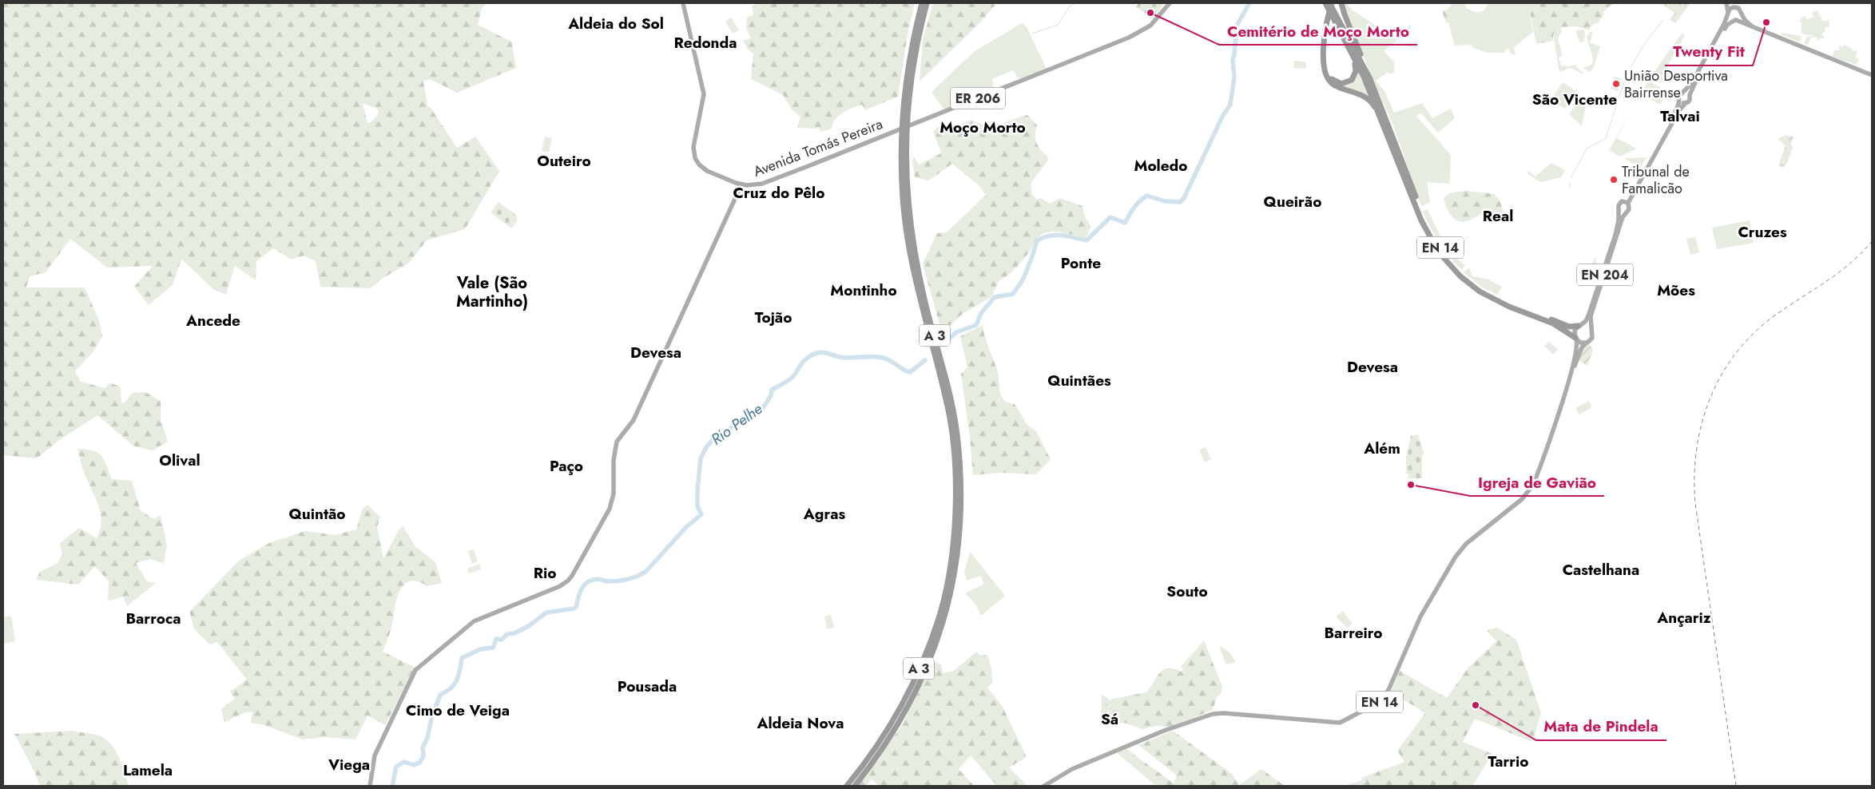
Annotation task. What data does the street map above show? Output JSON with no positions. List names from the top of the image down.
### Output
{
  "streets": {
    "highway": ["EN 14", "A 3"],
    "main road": ["ER 206", "Avenida Tomás Pereira", "EN 204"]
  },
  "crossings": [
    ["EN 14", "EN 204"]
  ],
  "districts": [
    "Aldeia do Sol",
    "Redonda",
    "São Vicente",
    "Talvai",
    "Moço Morto",
    "Outeiro",
    "Moledo",
    "Cruz do Pêlo",
    "Queirão",
    "Real",
    "Cruzes",
    "Ponte",
    "Vale (São Martinho)",
    "Montinho",
    "Mões",
    "Tojão",
    "Ancede",
    "Devesa",
    "Devesa",
    "Quintães",
    "Além",
    "Olival",
    "Paço",
    "Quintão",
    "Agras",
    "Castelhana",
    "Rio",
    "Souto",
    "Ançariz",
    "Barroca",
    "Barreiro",
    "Pousada",
    "Cimo de Veiga",
    "Sá",
    "Aldeia Nova",
    "Tarrio",
    "Viega",
    "Lamela"
  ],
  "water": ["Rio Pelhe"],
  "places": [
    "Cemitério de Moço Morto",
    "Twenty Fit",
    "União Desportiva Bairrense",
    "Tribunal de Famalicão",
    "Igreja de Gavião",
    "Mata de Pindela"
  ]
}
